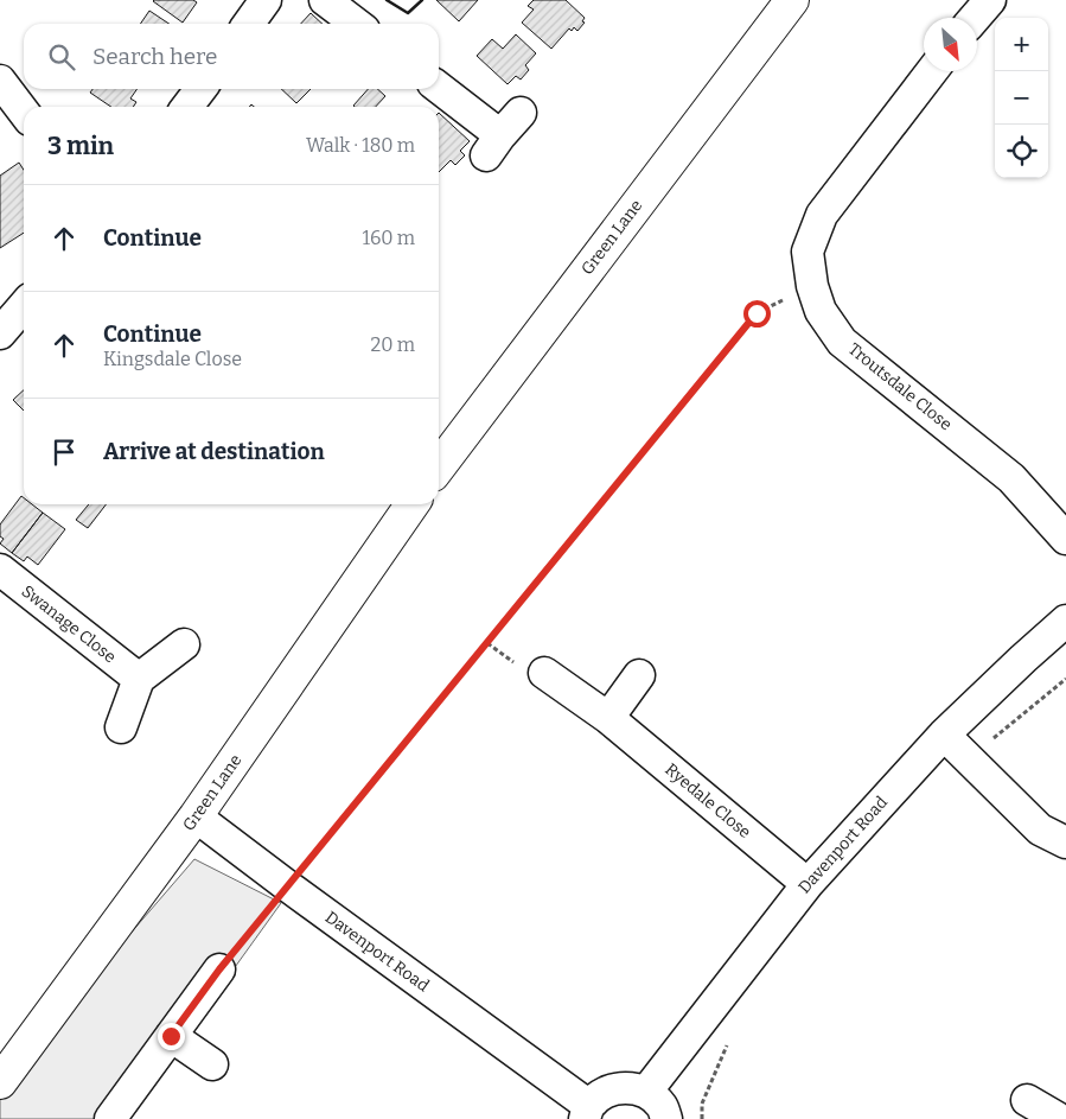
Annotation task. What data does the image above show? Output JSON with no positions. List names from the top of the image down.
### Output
{
  "streets": {
    "main road": ["Green Lane"],
    "street": [
      "Troutsdale Close",
      "Swanage Close",
      "Ryedale Close",
      "Davenport Road"
    ]
  },
  "crossings": [
    ["Green Lane", "Davenport Road"],
    ["Ryedale Close", "Davenport Road"]
  ],
  "north": "bottom right",
  "page": {
    "map_buttons": ["+", "−"],
    "search": "Search here",
    "heading": ["3 min", "Walk · 180 m"],
    "list": [
      ["Continue", "160 m"],
      ["Continue", "Kingsdale Close", "20 m"],
      "Arrive at destination"
    ]
  }
}
